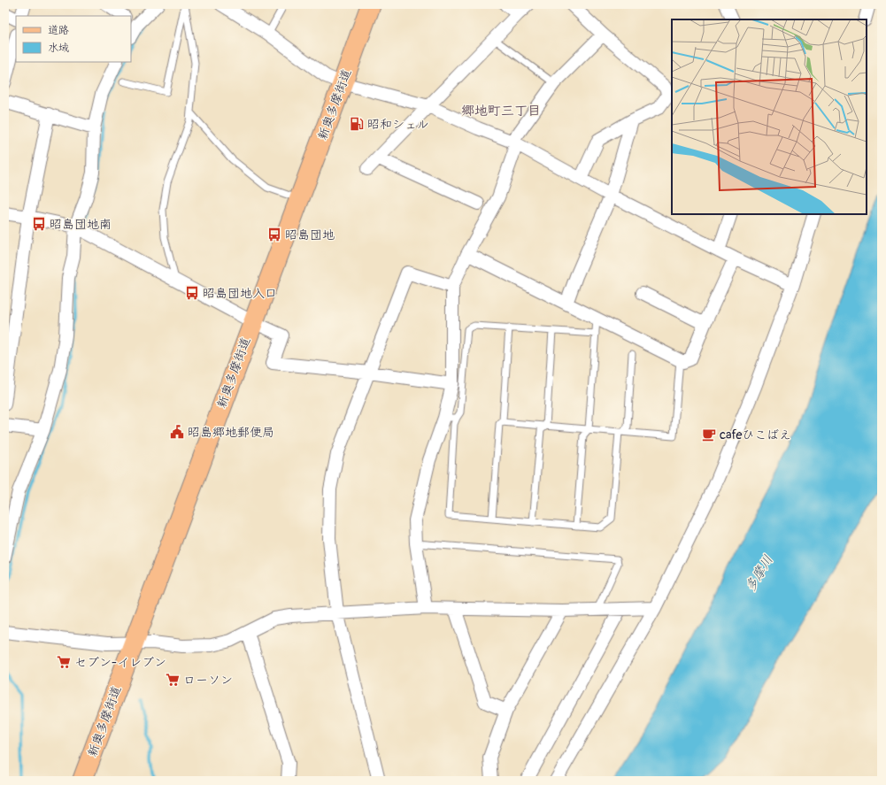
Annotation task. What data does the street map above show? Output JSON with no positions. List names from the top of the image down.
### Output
{
  "streets": {
    "main road": ["新奥多摩街道"]
  },
  "districts": ["郷地町三丁目"],
  "water": ["多摩川"],
  "places": {
    "fuel station": ["昭和シェル"],
    "bus stop": ["昭島団地南", "昭島団地", "昭島団地入口"],
    "public building": ["昭島郷地郵便局"],
    "cafe": ["cafeひこばえ"],
    "supermarket": ["セブン-イレブン", "ローソン"]
  },
  "legend": ["道路", "水域"]
}
